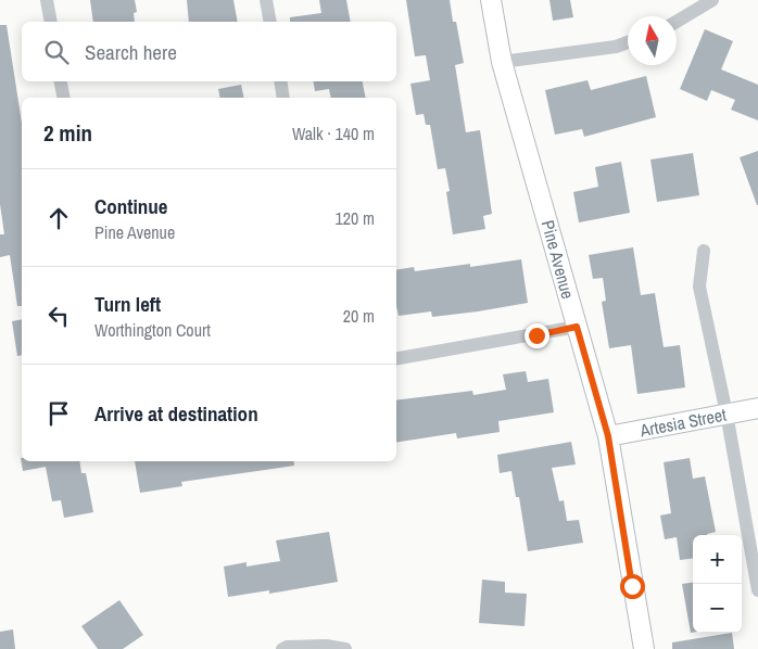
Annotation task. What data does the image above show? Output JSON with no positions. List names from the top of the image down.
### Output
{
  "streets": {
    "street": ["Pine Avenue", "Artesia Street"]
  },
  "crossings": [
    ["Pine Avenue", "Artesia Street"]
  ],
  "north": "top",
  "page": {
    "search": "Search here",
    "heading": ["2 min", "Walk · 140 m"],
    "list": [
      ["Continue", "Pine Avenue", "120 m"],
      ["Turn left", "Worthington Court", "20 m"],
      "Arrive at destination"
    ],
    "map_buttons": ["+", "−"]
  }
}
